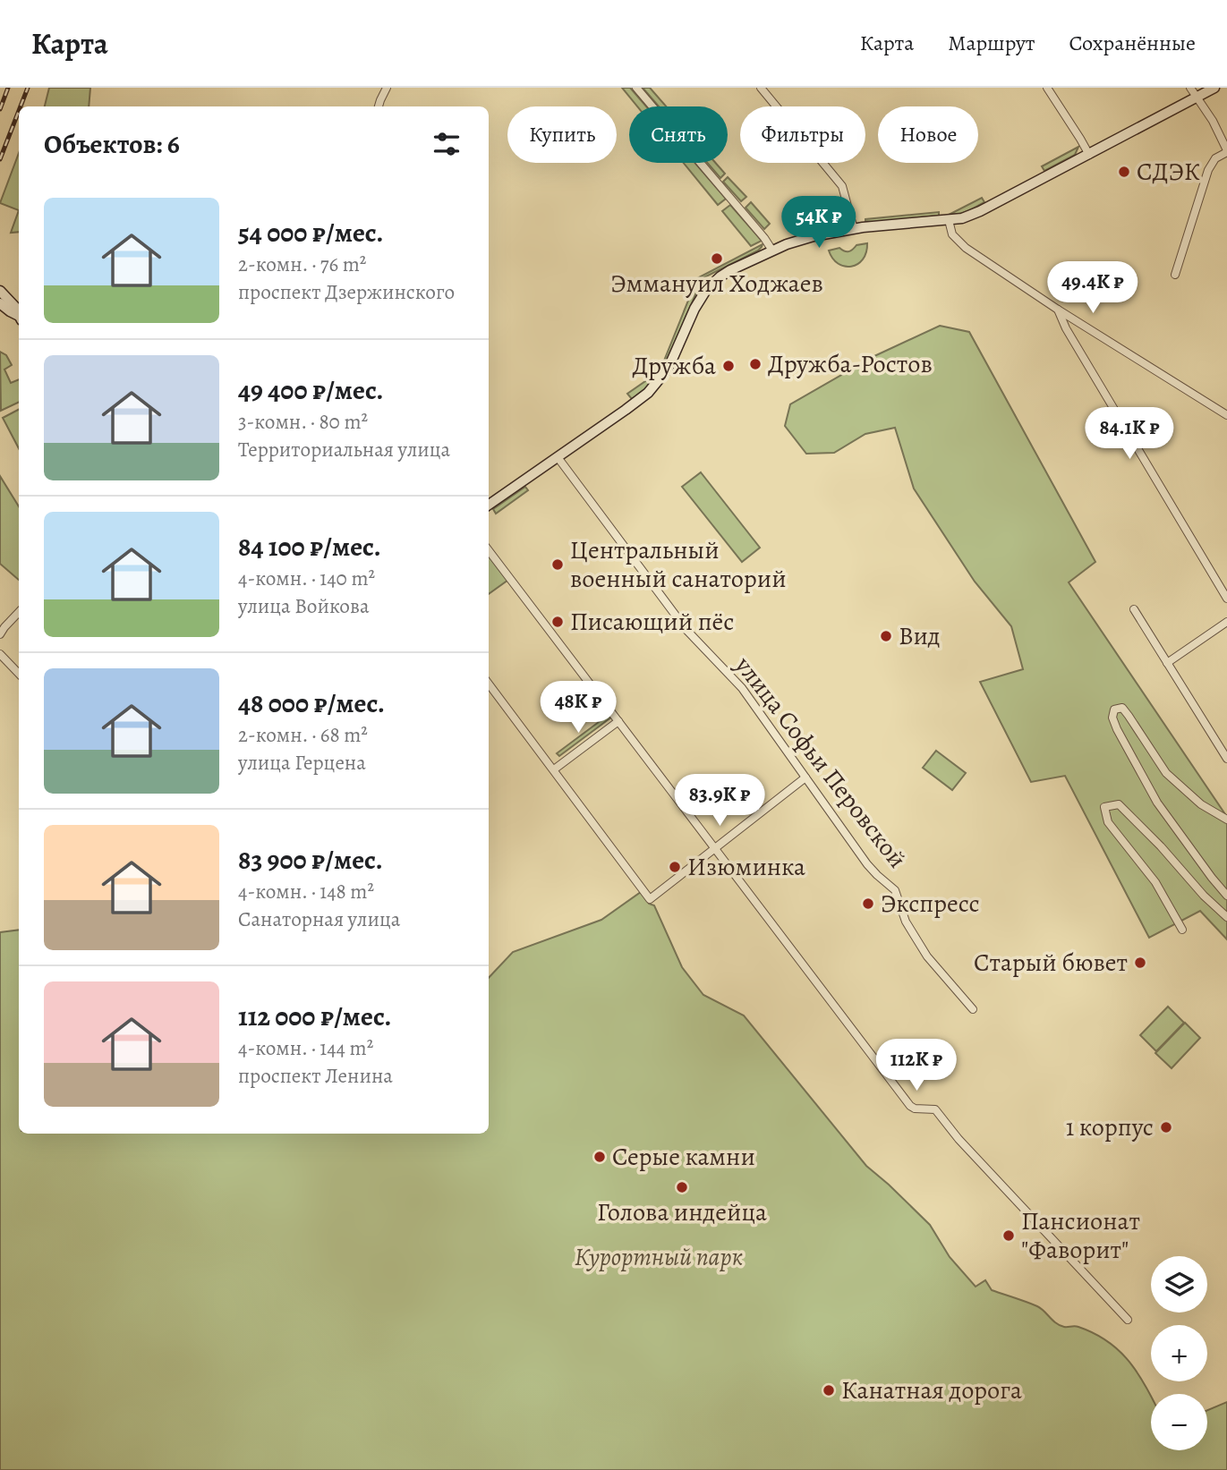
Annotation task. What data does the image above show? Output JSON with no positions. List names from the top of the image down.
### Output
{
  "streets": {
    "street": ["улица Софьи Перовской"]
  },
  "parks": ["Курортный парк"],
  "places": [
    "СДЭК",
    "Эммануил Ходжаев",
    "Дружба-Ростов",
    "Дружба",
    "Центральный военный санаторий",
    "Писающий пёс",
    "Вид",
    "Изюминка",
    "Экспресс",
    "Старый бювет",
    "1 корпус",
    "Серые камни",
    "Голова индейца",
    "Пансионат \"Фаворит\"",
    "Канатная дорога"
  ],
  "page": {
    "header": "Карта",
    "nav": ["Карта", "Маршрут", "Сохранённые"],
    "chip": [
      "Купить",
      "Снять",
      "Фильтры",
      "Новое"
    ],
    "heading": "Объектов: 6",
    "list": [
      {
        "name": "54 000 ₽/мес.",
        "note": "2-комн. · 76 m² · проспект Дзержинского"
      },
      {
        "name": "49 400 ₽/мес.",
        "note": "3-комн. · 80 m² · Территориальная улица"
      },
      {
        "name": "84 100 ₽/мес.",
        "note": "4-комн. · 140 m² · улица Войкова"
      },
      {
        "name": "48 000 ₽/мес.",
        "note": "2-комн. · 68 m² · улица Герцена"
      },
      {
        "name": "83 900 ₽/мес.",
        "note": "4-комн. · 148 m² · Санаторная улица"
      },
      {
        "name": "112 000 ₽/мес.",
        "note": "4-комн. · 144 m² · проспект Ленина"
      }
    ],
    "price": [
      "54K ₽",
      "49.4K ₽",
      "84.1K ₽",
      "48K ₽",
      "83.9K ₽",
      "112K ₽"
    ],
    "map_buttons": ["+", "−"]
  }
}
